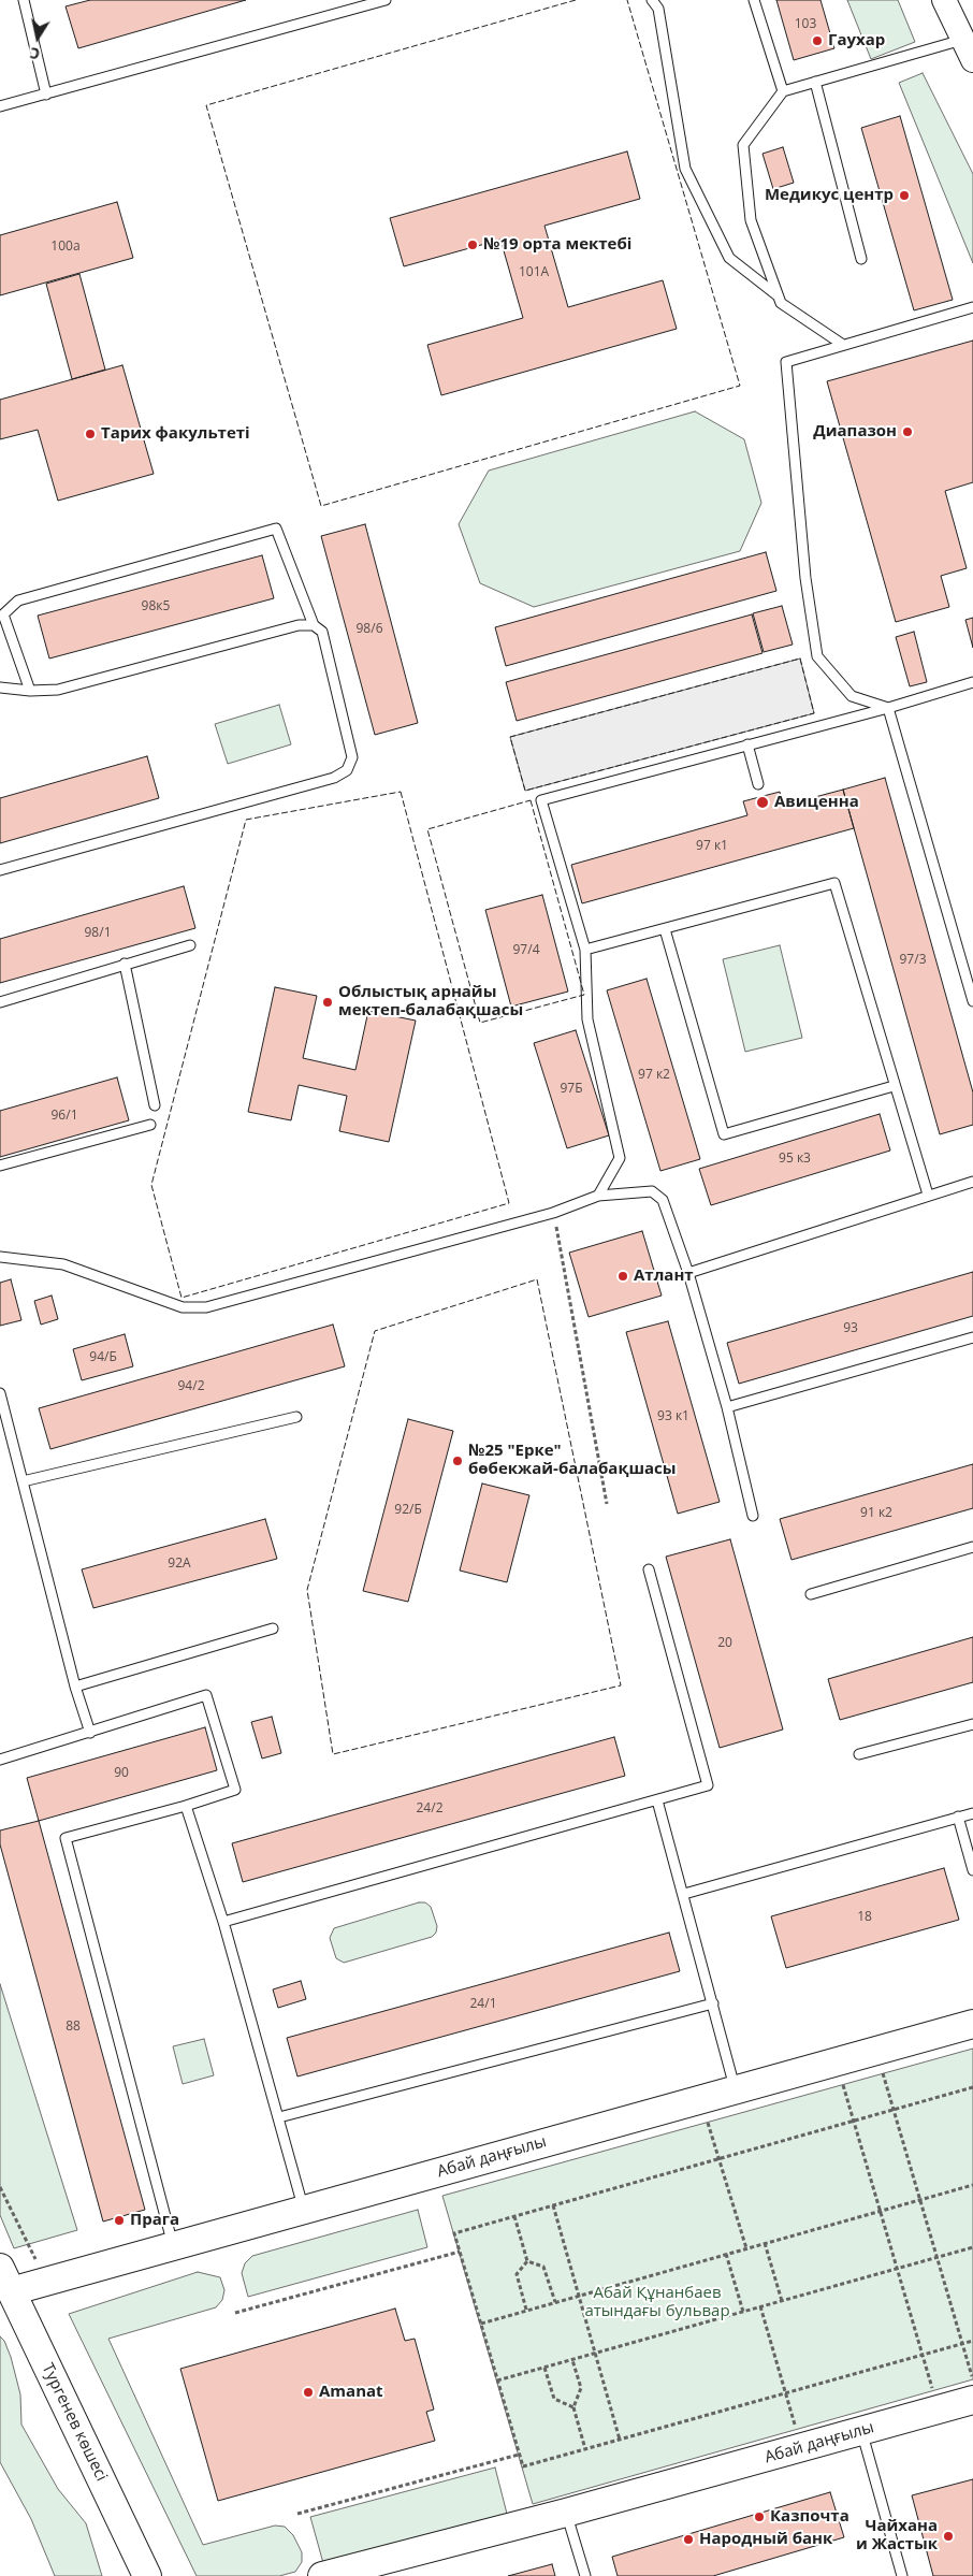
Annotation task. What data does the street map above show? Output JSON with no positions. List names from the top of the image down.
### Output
{
  "streets": {
    "main road": ["Абай даңғылы", "Тургенев көшесі"]
  },
  "crossings": [
    ["Абай даңғылы", "Тургенев көшесі"]
  ],
  "parks": ["Абай Құнанбаев атындағы бульвар"],
  "places": [
    "Гаухар",
    "Медикус центр",
    "№19 орта мектебі",
    "Диапазон",
    "Тарих факультеті",
    "Авиценна",
    "Облыстық арнайы мектеп-балабақшасы",
    "Атлант",
    "№25 \"Ерке\" бөбекжай-балабақшасы",
    "Прага",
    "Amanat",
    "Казпочта",
    "Чайхана и Жастык",
    "Народный банк"
  ],
  "house_numbers": [
    "103",
    "100а",
    "101А",
    "98к5",
    "98/6",
    "97 к1",
    "98/1",
    "97/4",
    "97/3",
    "97 к2",
    "97Б",
    "96/1",
    "95 к3",
    "93",
    "94/Б",
    "94/2",
    "93 к1",
    "92/Б",
    "91 к2",
    "92А",
    "20",
    "90",
    "24/2",
    "18",
    "24/1",
    "88"
  ],
  "north": "bottom"
}
